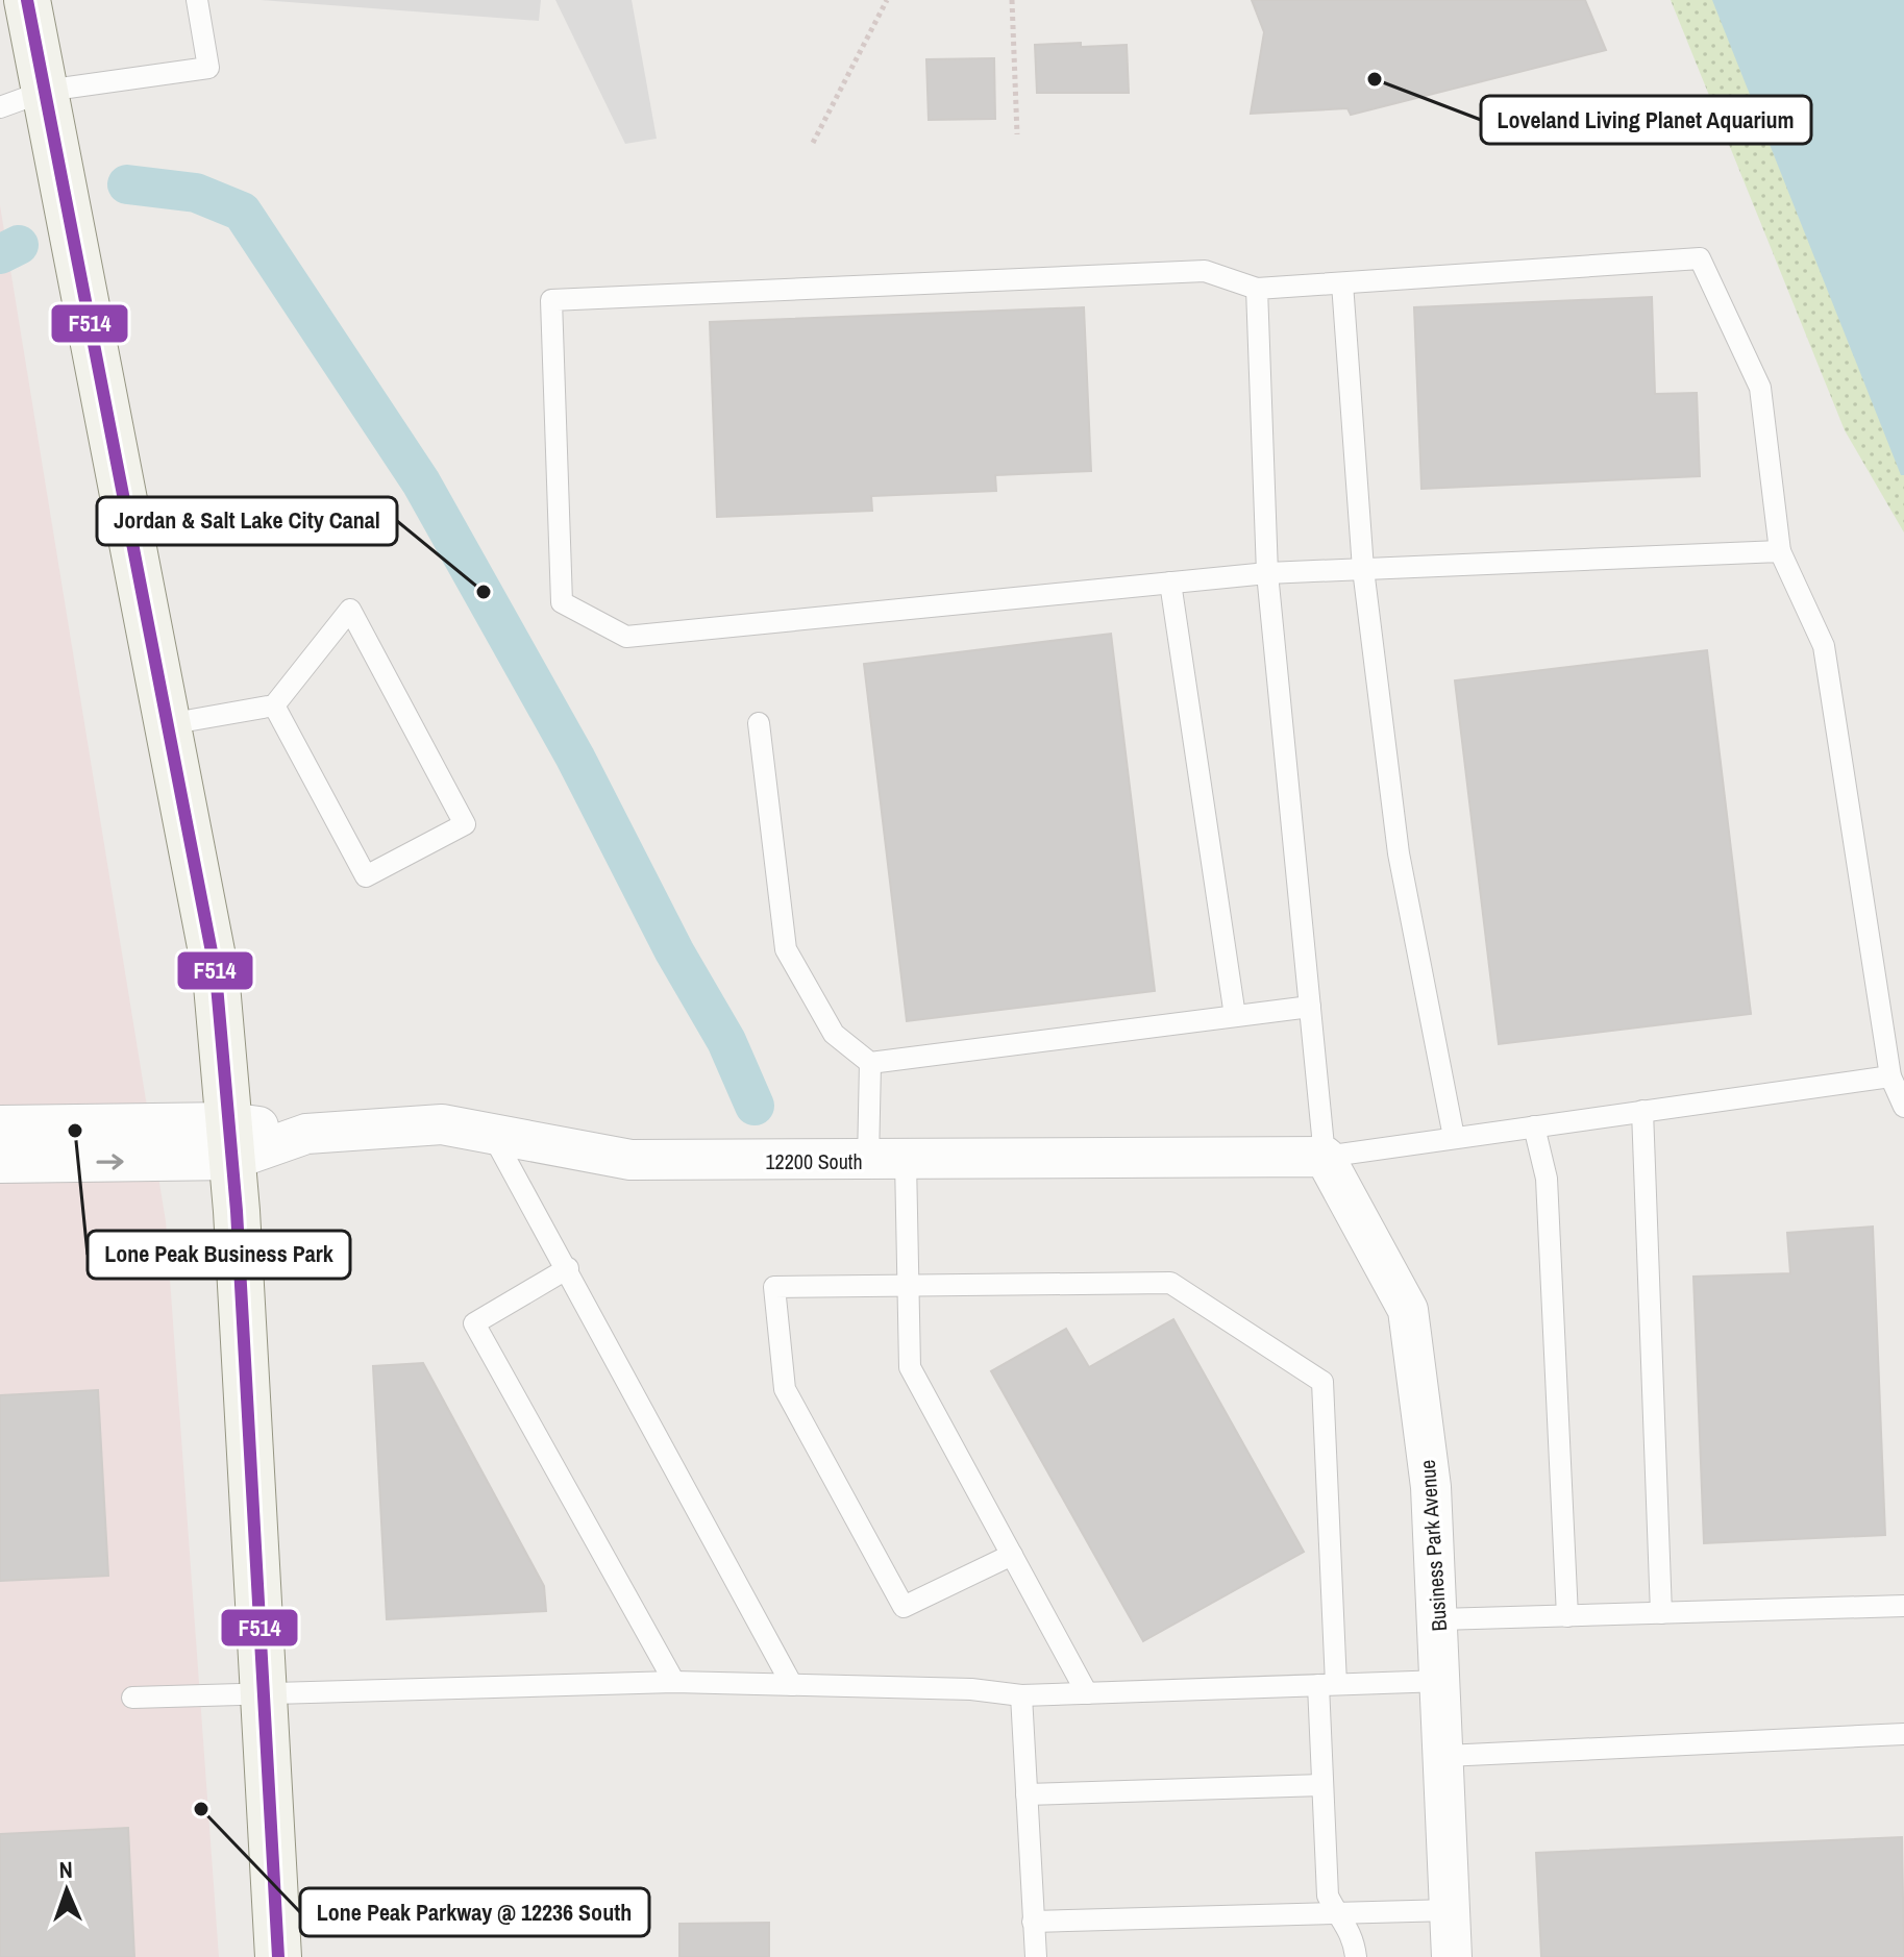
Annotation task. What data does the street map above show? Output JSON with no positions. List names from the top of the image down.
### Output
{
  "streets": {
    "street": ["12200 South", "Business Park Avenue"]
  },
  "crossings": [
    ["12200 South", "Business Park Avenue"]
  ],
  "places": [
    "Loveland Living Planet Aquarium",
    "Jordan & Salt Lake City Canal",
    "Lone Peak Business Park",
    "Lone Peak Parkway @ 12236 South"
  ],
  "lines": ["transit line F514"],
  "north": "top"
}
